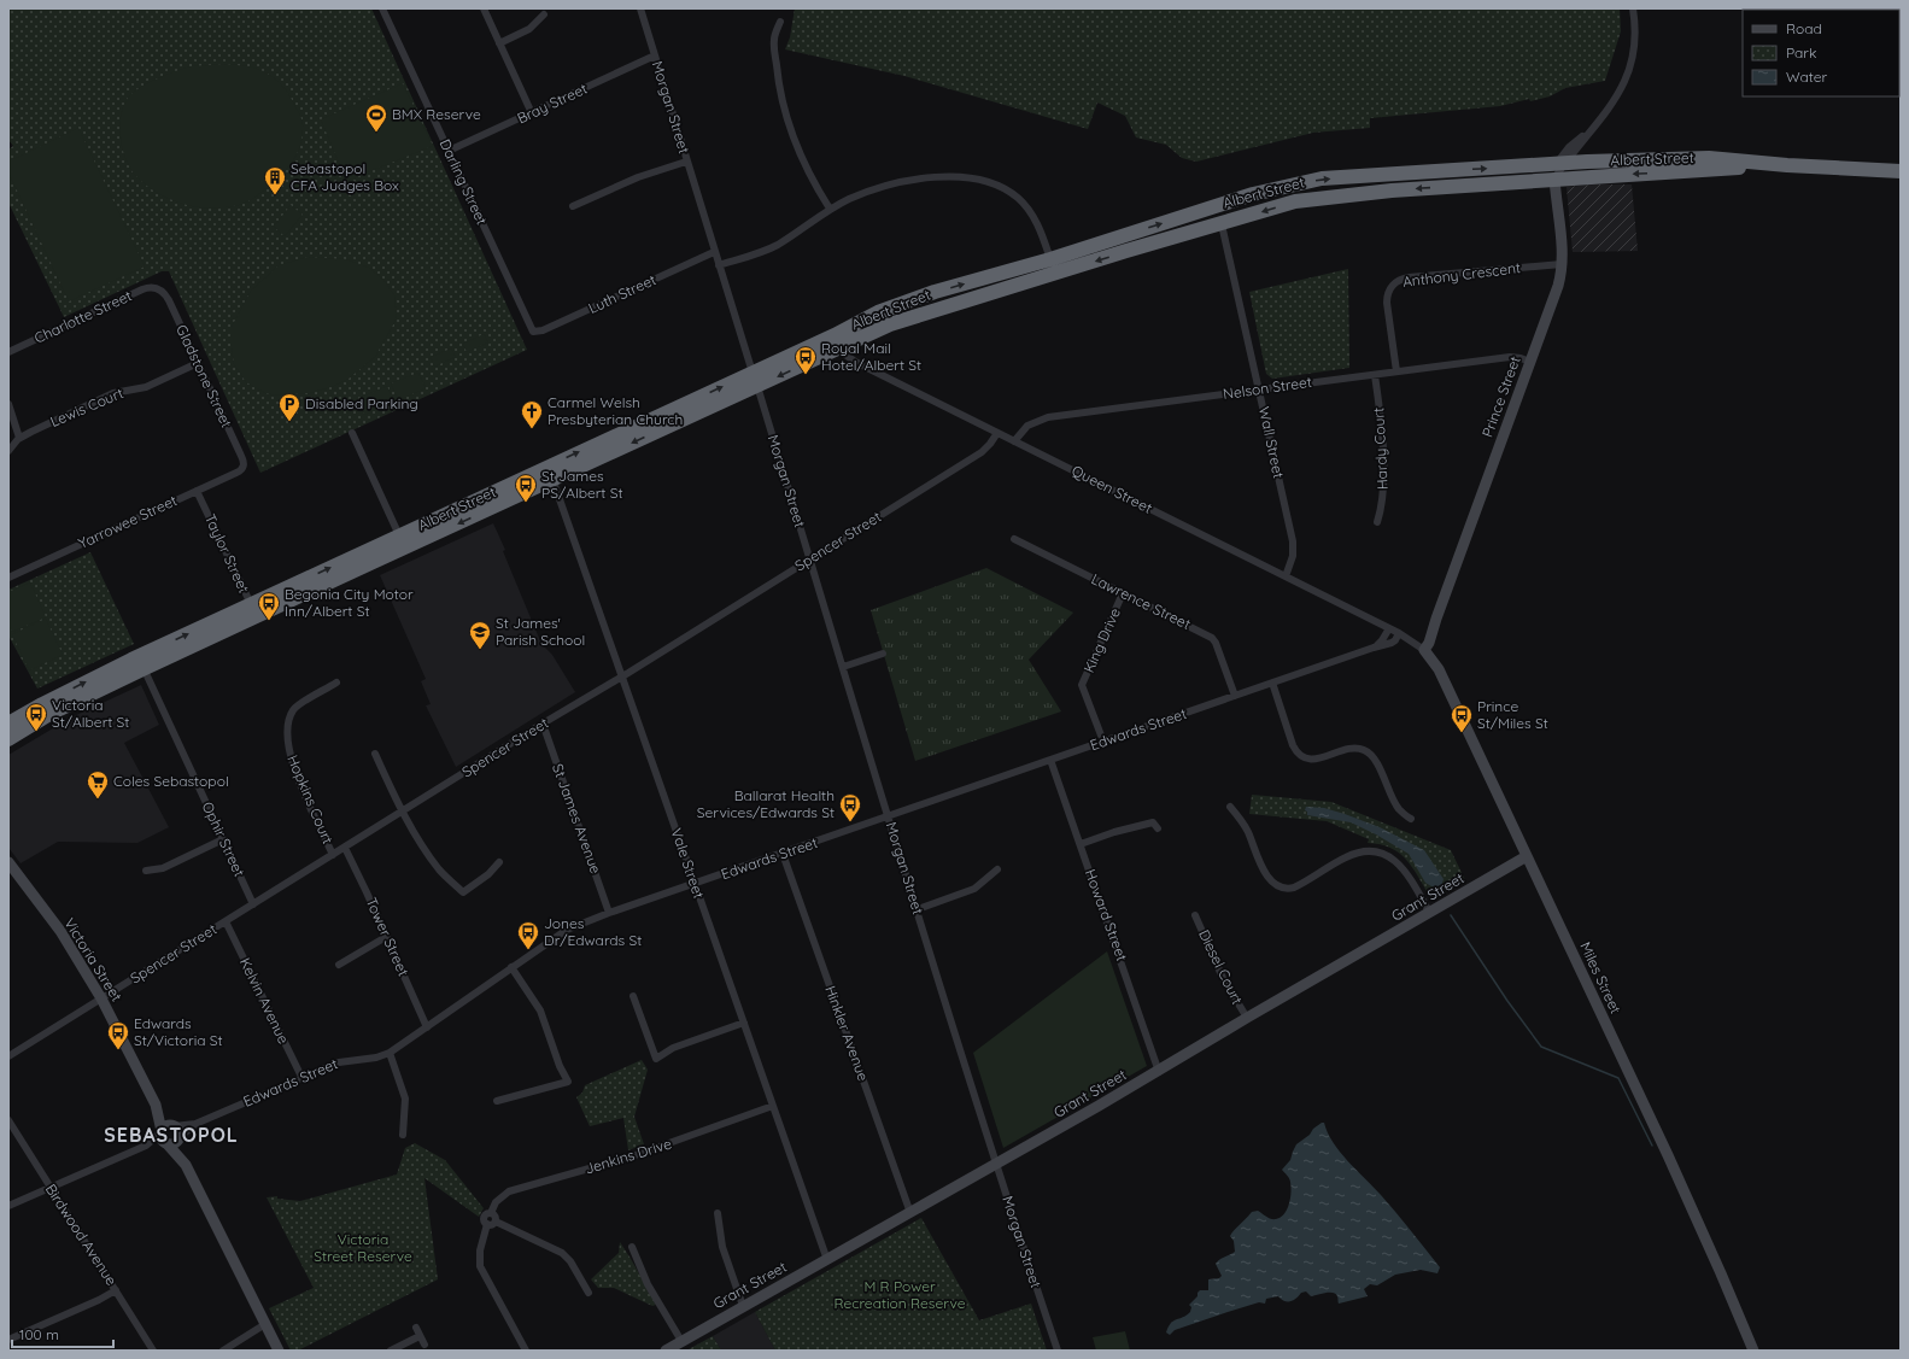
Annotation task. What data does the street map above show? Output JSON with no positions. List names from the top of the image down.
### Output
{
  "streets": {
    "highway": ["Albert Street"],
    "street": [
      "Bray Street",
      "Morgan Street",
      "Darling Street",
      "Anthony Crescent",
      "Luth Street",
      "Charlotte Street",
      "Gladstone Street",
      "Nelson Street",
      "Prince Street",
      "Lewis Court",
      "Wall Street",
      "Hardy Court",
      "Queen Street",
      "Yarrowee Street",
      "Spencer Street",
      "Taylor Street",
      "Lawrence Street",
      "King Drive",
      "Edwards Street",
      "Hopkins Court",
      "St James Avenue",
      "Ophir Street",
      "Vale Street",
      "Grant Street",
      "Howard Street",
      "Tower Street",
      "Victoria Street",
      "Diesel Court",
      "Miles Street",
      "Kelvin Avenue",
      "Hinkler Avenue",
      "Jenkins Drive",
      "Birdwood Avenue"
    ]
  },
  "crossings": [
    ["Bray Street", "Morgan Street"],
    ["Bray Street", "Darling Street"],
    ["Morgan Street", "Albert Street"],
    ["Morgan Street", "Luth Street"],
    ["Morgan Street", "Spencer Street"],
    ["Morgan Street", "Edwards Street"],
    ["Morgan Street", "Grant Street"],
    ["Albert Street", "Prince Street"],
    ["Albert Street", "Wall Street"],
    ["Albert Street", "Queen Street"],
    ["Albert Street", "Taylor Street"],
    ["Albert Street", "Ophir Street"],
    ["Albert Street", "Vale Street"],
    ["Darling Street", "Luth Street"],
    ["Anthony Crescent", "Nelson Street"],
    ["Anthony Crescent", "Prince Street"],
    ["Charlotte Street", "Gladstone Street"],
    ["Gladstone Street", "Lewis Court"],
    ["Gladstone Street", "Yarrowee Street"],
    ["Nelson Street", "Prince Street"],
    ["Nelson Street", "Wall Street"],
    ["Nelson Street", "Hardy Court"],
    ["Nelson Street", "Queen Street"],
    ["Prince Street", "Miles Street"],
    ["Wall Street", "Queen Street"],
    ["Queen Street", "Spencer Street"],
    ["Queen Street", "Edwards Street"],
    ["Queen Street", "Miles Street"],
    ["Yarrowee Street", "Taylor Street"],
    ["Spencer Street", "Hopkins Court"],
    ["Spencer Street", "St James Avenue"],
    ["Spencer Street", "Ophir Street"],
    ["Spencer Street", "Vale Street"],
    ["Spencer Street", "Tower Street"],
    ["Spencer Street", "Victoria Street"],
    ["Spencer Street", "Kelvin Avenue"],
    ["Lawrence Street", "King Drive"],
    ["Lawrence Street", "Edwards Street"],
    ["King Drive", "Edwards Street"],
    ["Edwards Street", "St James Avenue"],
    ["Edwards Street", "Vale Street"],
    ["Edwards Street", "Howard Street"],
    ["Edwards Street", "Tower Street"],
    ["Edwards Street", "Victoria Street"],
    ["Edwards Street", "Miles Street"],
    ["Edwards Street", "Kelvin Avenue"],
    ["Edwards Street", "Hinkler Avenue"],
    ["Vale Street", "Grant Street"],
    ["Vale Street", "Jenkins Drive"],
    ["Grant Street", "Howard Street"],
    ["Grant Street", "Diesel Court"],
    ["Grant Street", "Miles Street"],
    ["Grant Street", "Hinkler Avenue"]
  ],
  "districts": ["SEBASTOPOL"],
  "parks": ["Victoria Street Reserve", "M R Power Recreation Reserve"],
  "places": {
    "sports": ["BMX Reserve"],
    "building": ["Sebastopol CFA Judges Box"],
    "bus stop": [
      "Royal Mail Hotel/Albert St",
      "St James PS/Albert St",
      "Begonia City Motor Inn/Albert St",
      "Victoria St/Albert St",
      "Prince St/Miles St",
      "Ballarat Health Services/Edwards St",
      "Jones Dr/Edwards St",
      "Edwards St/Victoria St"
    ],
    "parking": ["Disabled Parking"],
    "church": ["Carmel Welsh Presbyterian Church"],
    "school or university": ["St James' Parish School"],
    "supermarket": ["Coles Sebastopol"]
  },
  "legend": ["Road", "Park", "Water"],
  "scale_bar": "100 m"
}
